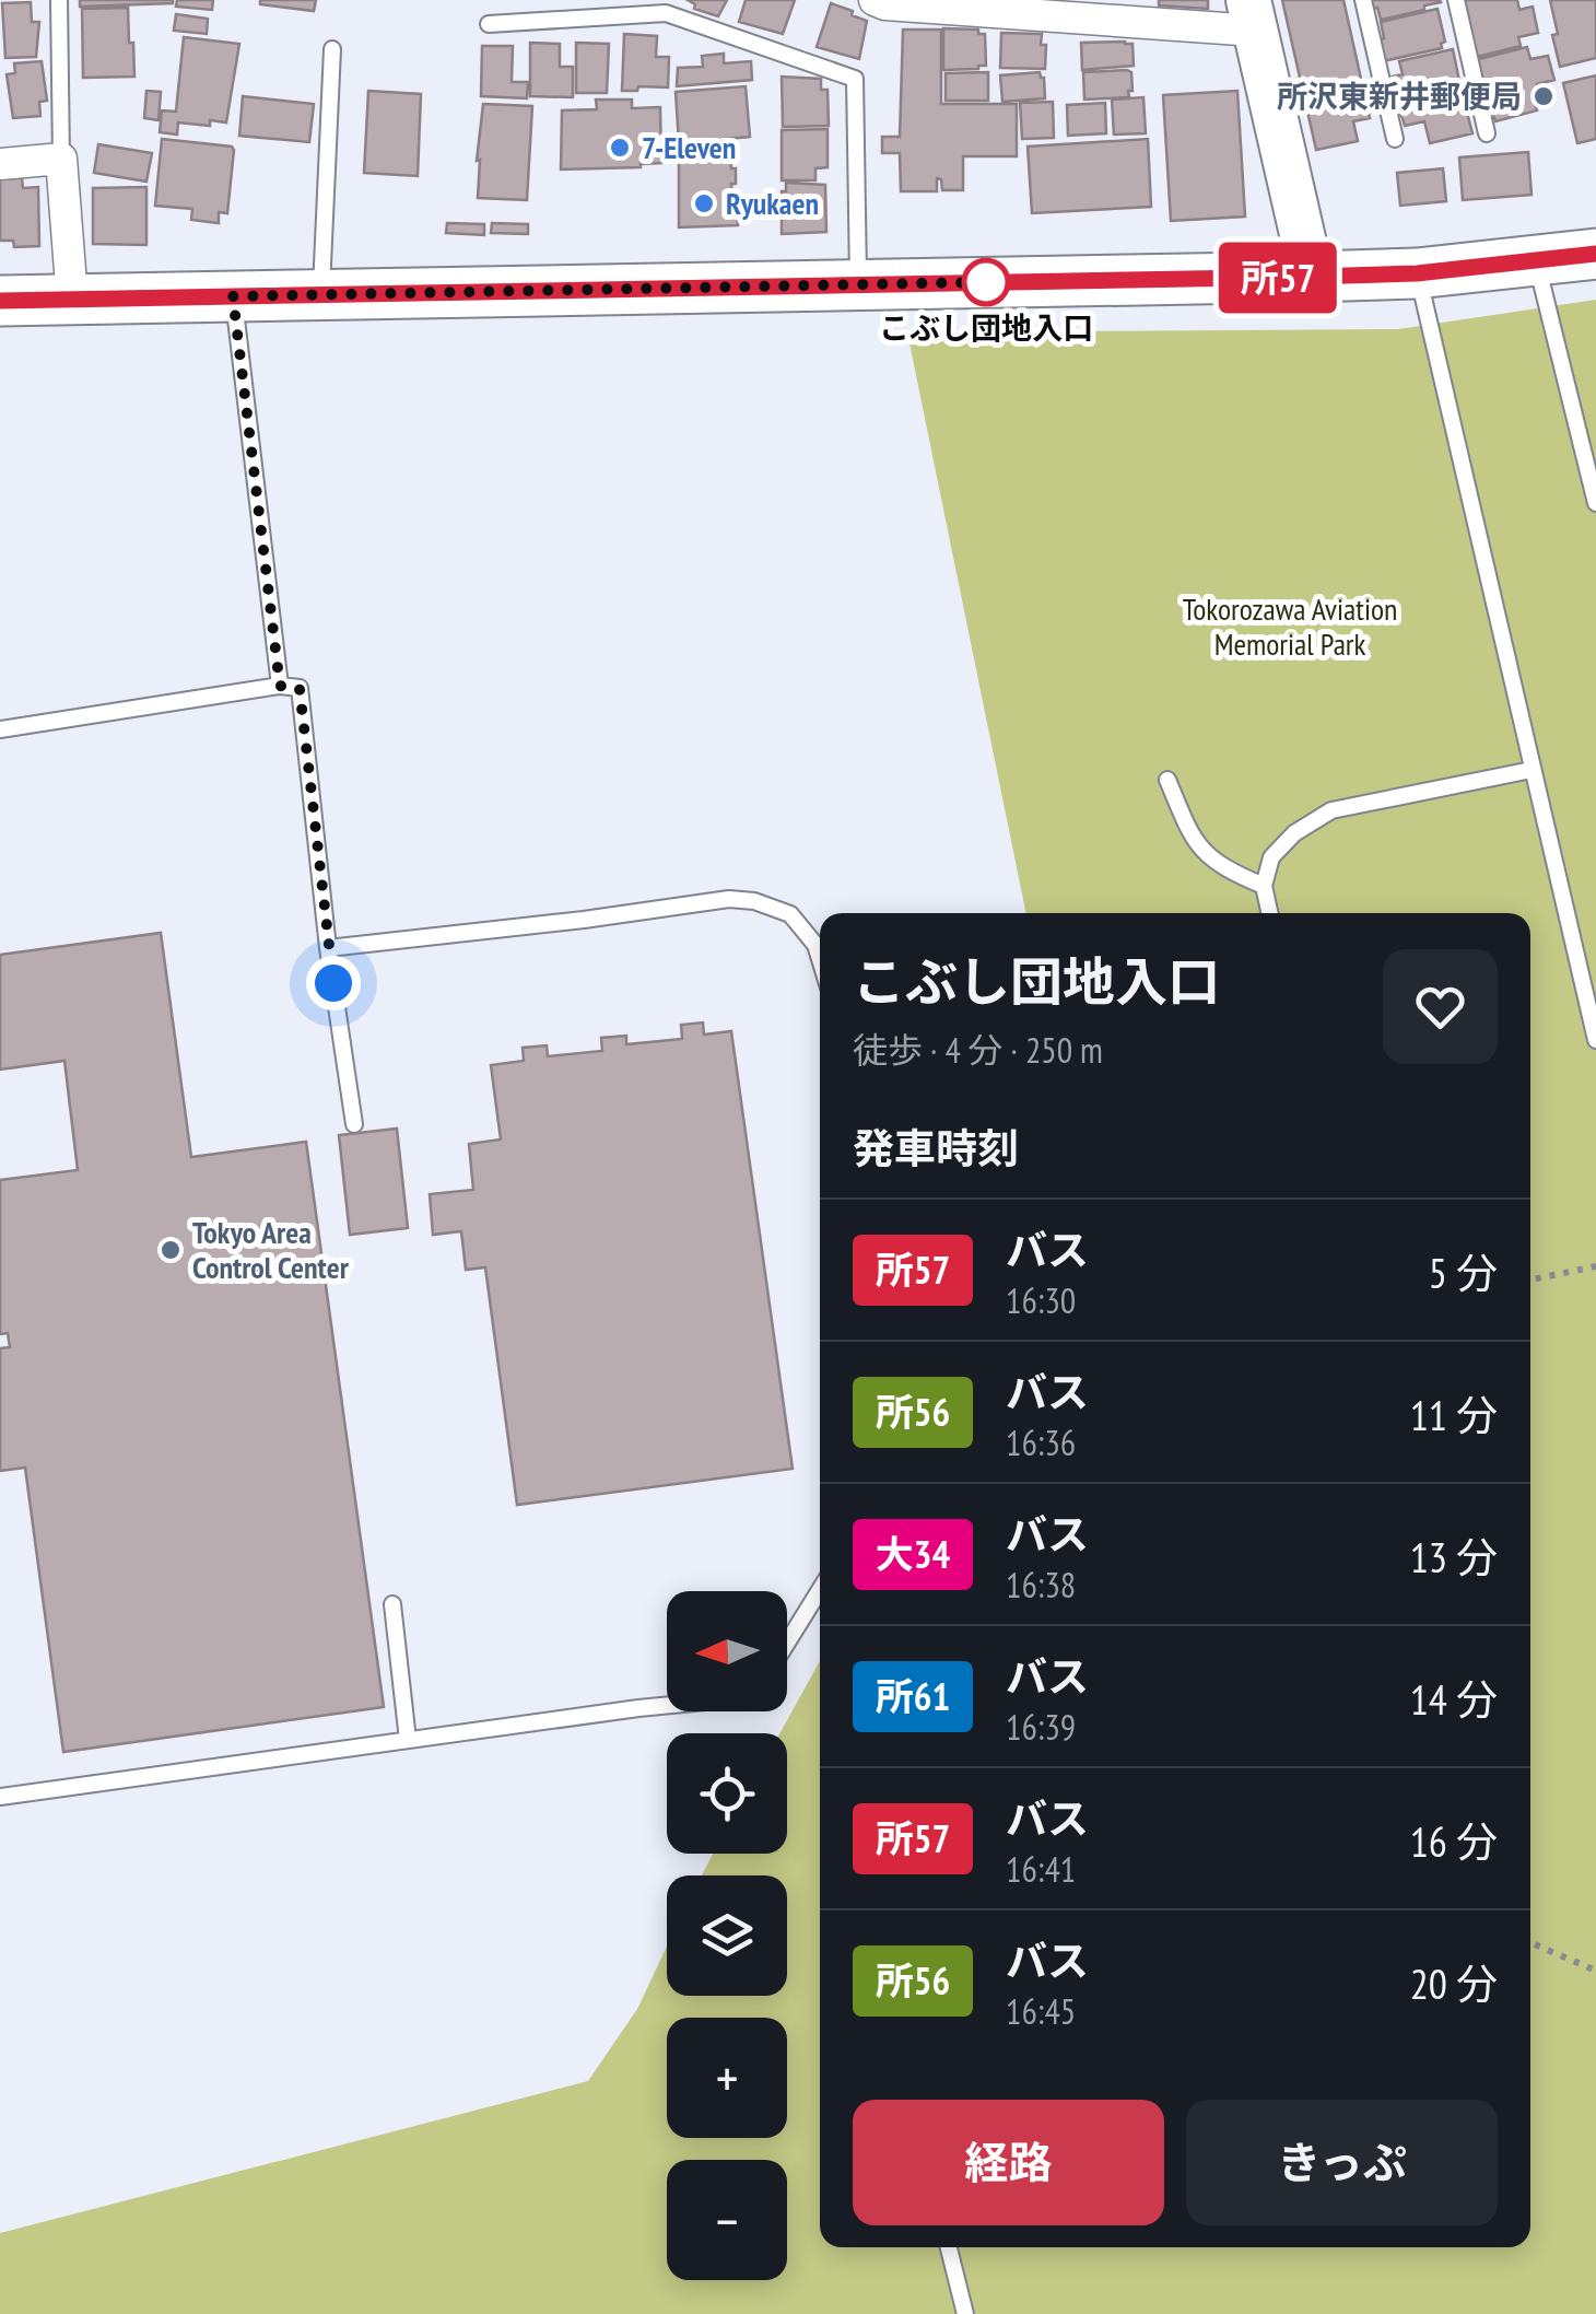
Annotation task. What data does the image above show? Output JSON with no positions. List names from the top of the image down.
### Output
{
  "parks": ["Tokorozawa Aviation Memorial Park"],
  "places": [
    "所沢東新井郵便局",
    "7-Eleven",
    "Ryukaen",
    "こぶし団地入口",
    "Tokyo Area Control Center"
  ],
  "lines": ["bus line 所57"],
  "north": "left",
  "page": {
    "on_map": "所57",
    "heading": [
      ["こぶし団地入口", "徒歩 · 4 分 · 250 m"],
      "発車時刻"
    ],
    "list": [
      {
        "mark": "所57",
        "name": "バス",
        "note": "16:30",
        "value": "5 分"
      },
      {
        "mark": "所56",
        "name": "バス",
        "note": "16:36",
        "value": "11 分"
      },
      {
        "mark": "大34",
        "name": "バス",
        "note": "16:38",
        "value": "13 分"
      },
      {
        "mark": "所61",
        "name": "バス",
        "note": "16:39",
        "value": "14 分"
      },
      {
        "mark": "所57",
        "name": "バス",
        "note": "16:41",
        "value": "16 分"
      },
      {
        "mark": "所56",
        "name": "バス",
        "note": "16:45",
        "value": "20 分"
      }
    ],
    "map_buttons": ["+", "−"],
    "buttons": ["経路", "きっぷ"]
  }
}
